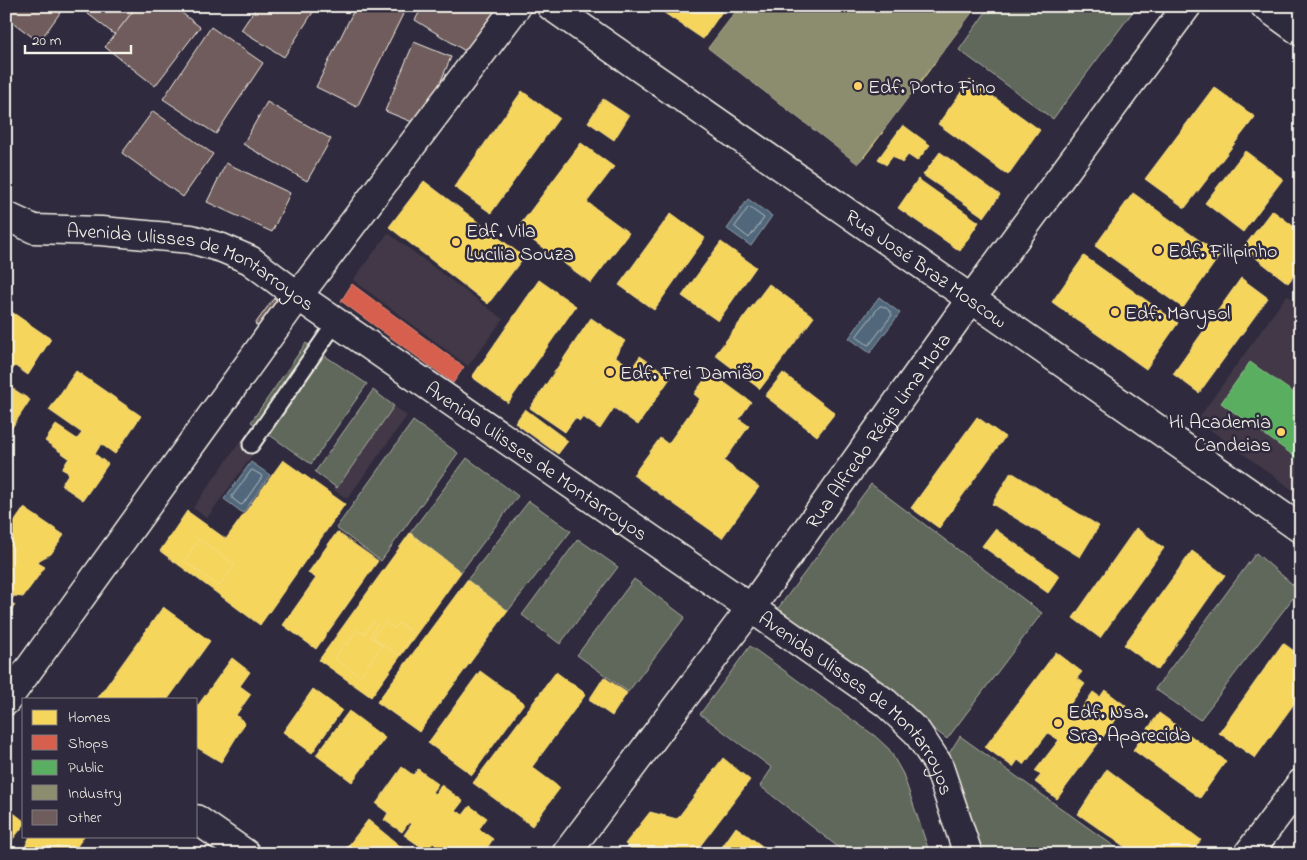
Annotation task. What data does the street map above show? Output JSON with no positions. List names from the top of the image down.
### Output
{
  "streets": {
    "street": ["Rua José Braz Moscow", "Avenida Ulisses de Montarroyos", "Rua Alfredo Régis Lima Mota"]
  },
  "crossings": [
    ["Rua José Braz Moscow", "Rua Alfredo Régis Lima Mota"],
    ["Avenida Ulisses de Montarroyos", "Rua Alfredo Régis Lima Mota"]
  ],
  "places": [
    "Edf. Porto Fino",
    "Edf. Vila Lucilia Souza",
    "Edf. Filipinho",
    "Edf. Marysol",
    "Edf. Frei Damião",
    "Hi Academia Candeias",
    "Edf. Nsa. Sra. Aparecida"
  ],
  "legend": [
    "Homes",
    "Shops",
    "Public",
    "Industry",
    "Other"
  ],
  "scale_bar": "20 m"
}
